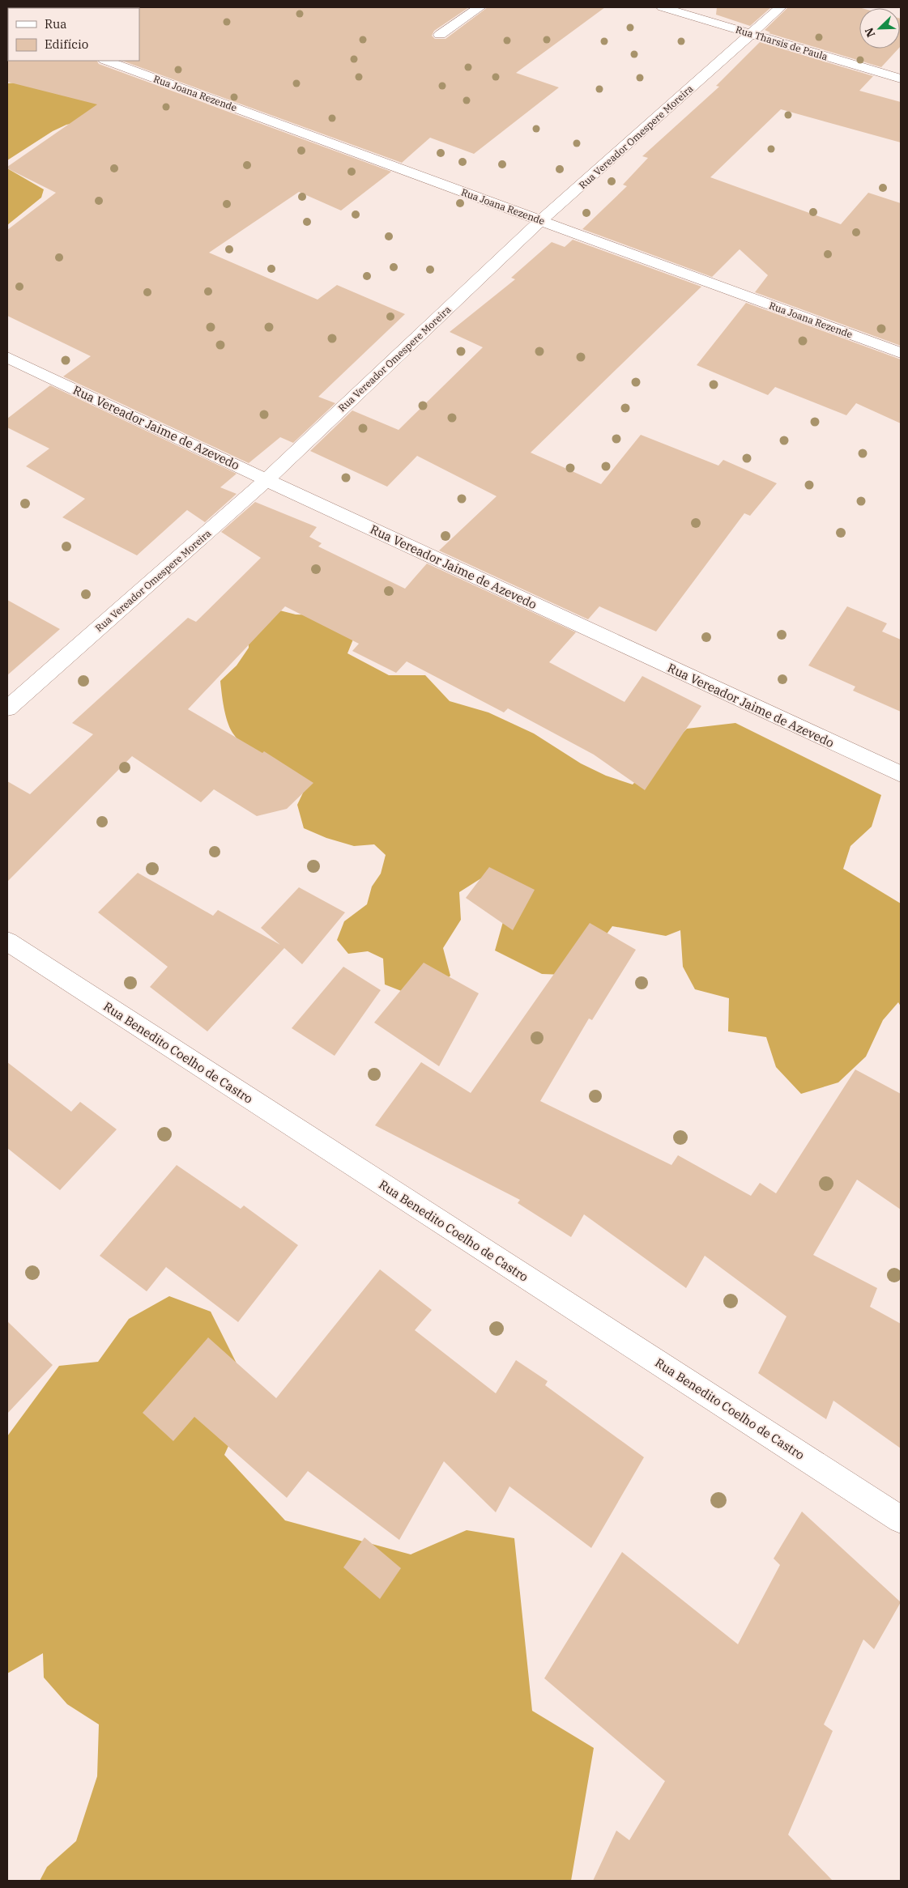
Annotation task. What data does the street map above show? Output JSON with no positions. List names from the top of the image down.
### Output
{
  "streets": {
    "street": [
      "Rua Tharsis de Paula",
      "Rua Joana Rezende",
      "Rua Vereador Omespere Moreira",
      "Rua Vereador Jaime de Azevedo",
      "Rua Benedito Coelho de Castro"
    ]
  },
  "crossings": [
    ["Rua Tharsis de Paula", "Rua Vereador Omespere Moreira"],
    ["Rua Joana Rezende", "Rua Vereador Omespere Moreira"],
    ["Rua Vereador Omespere Moreira", "Rua Vereador Jaime de Azevedo"]
  ],
  "legend": ["Rua", "Edifício"],
  "north": "bottom left"
}
